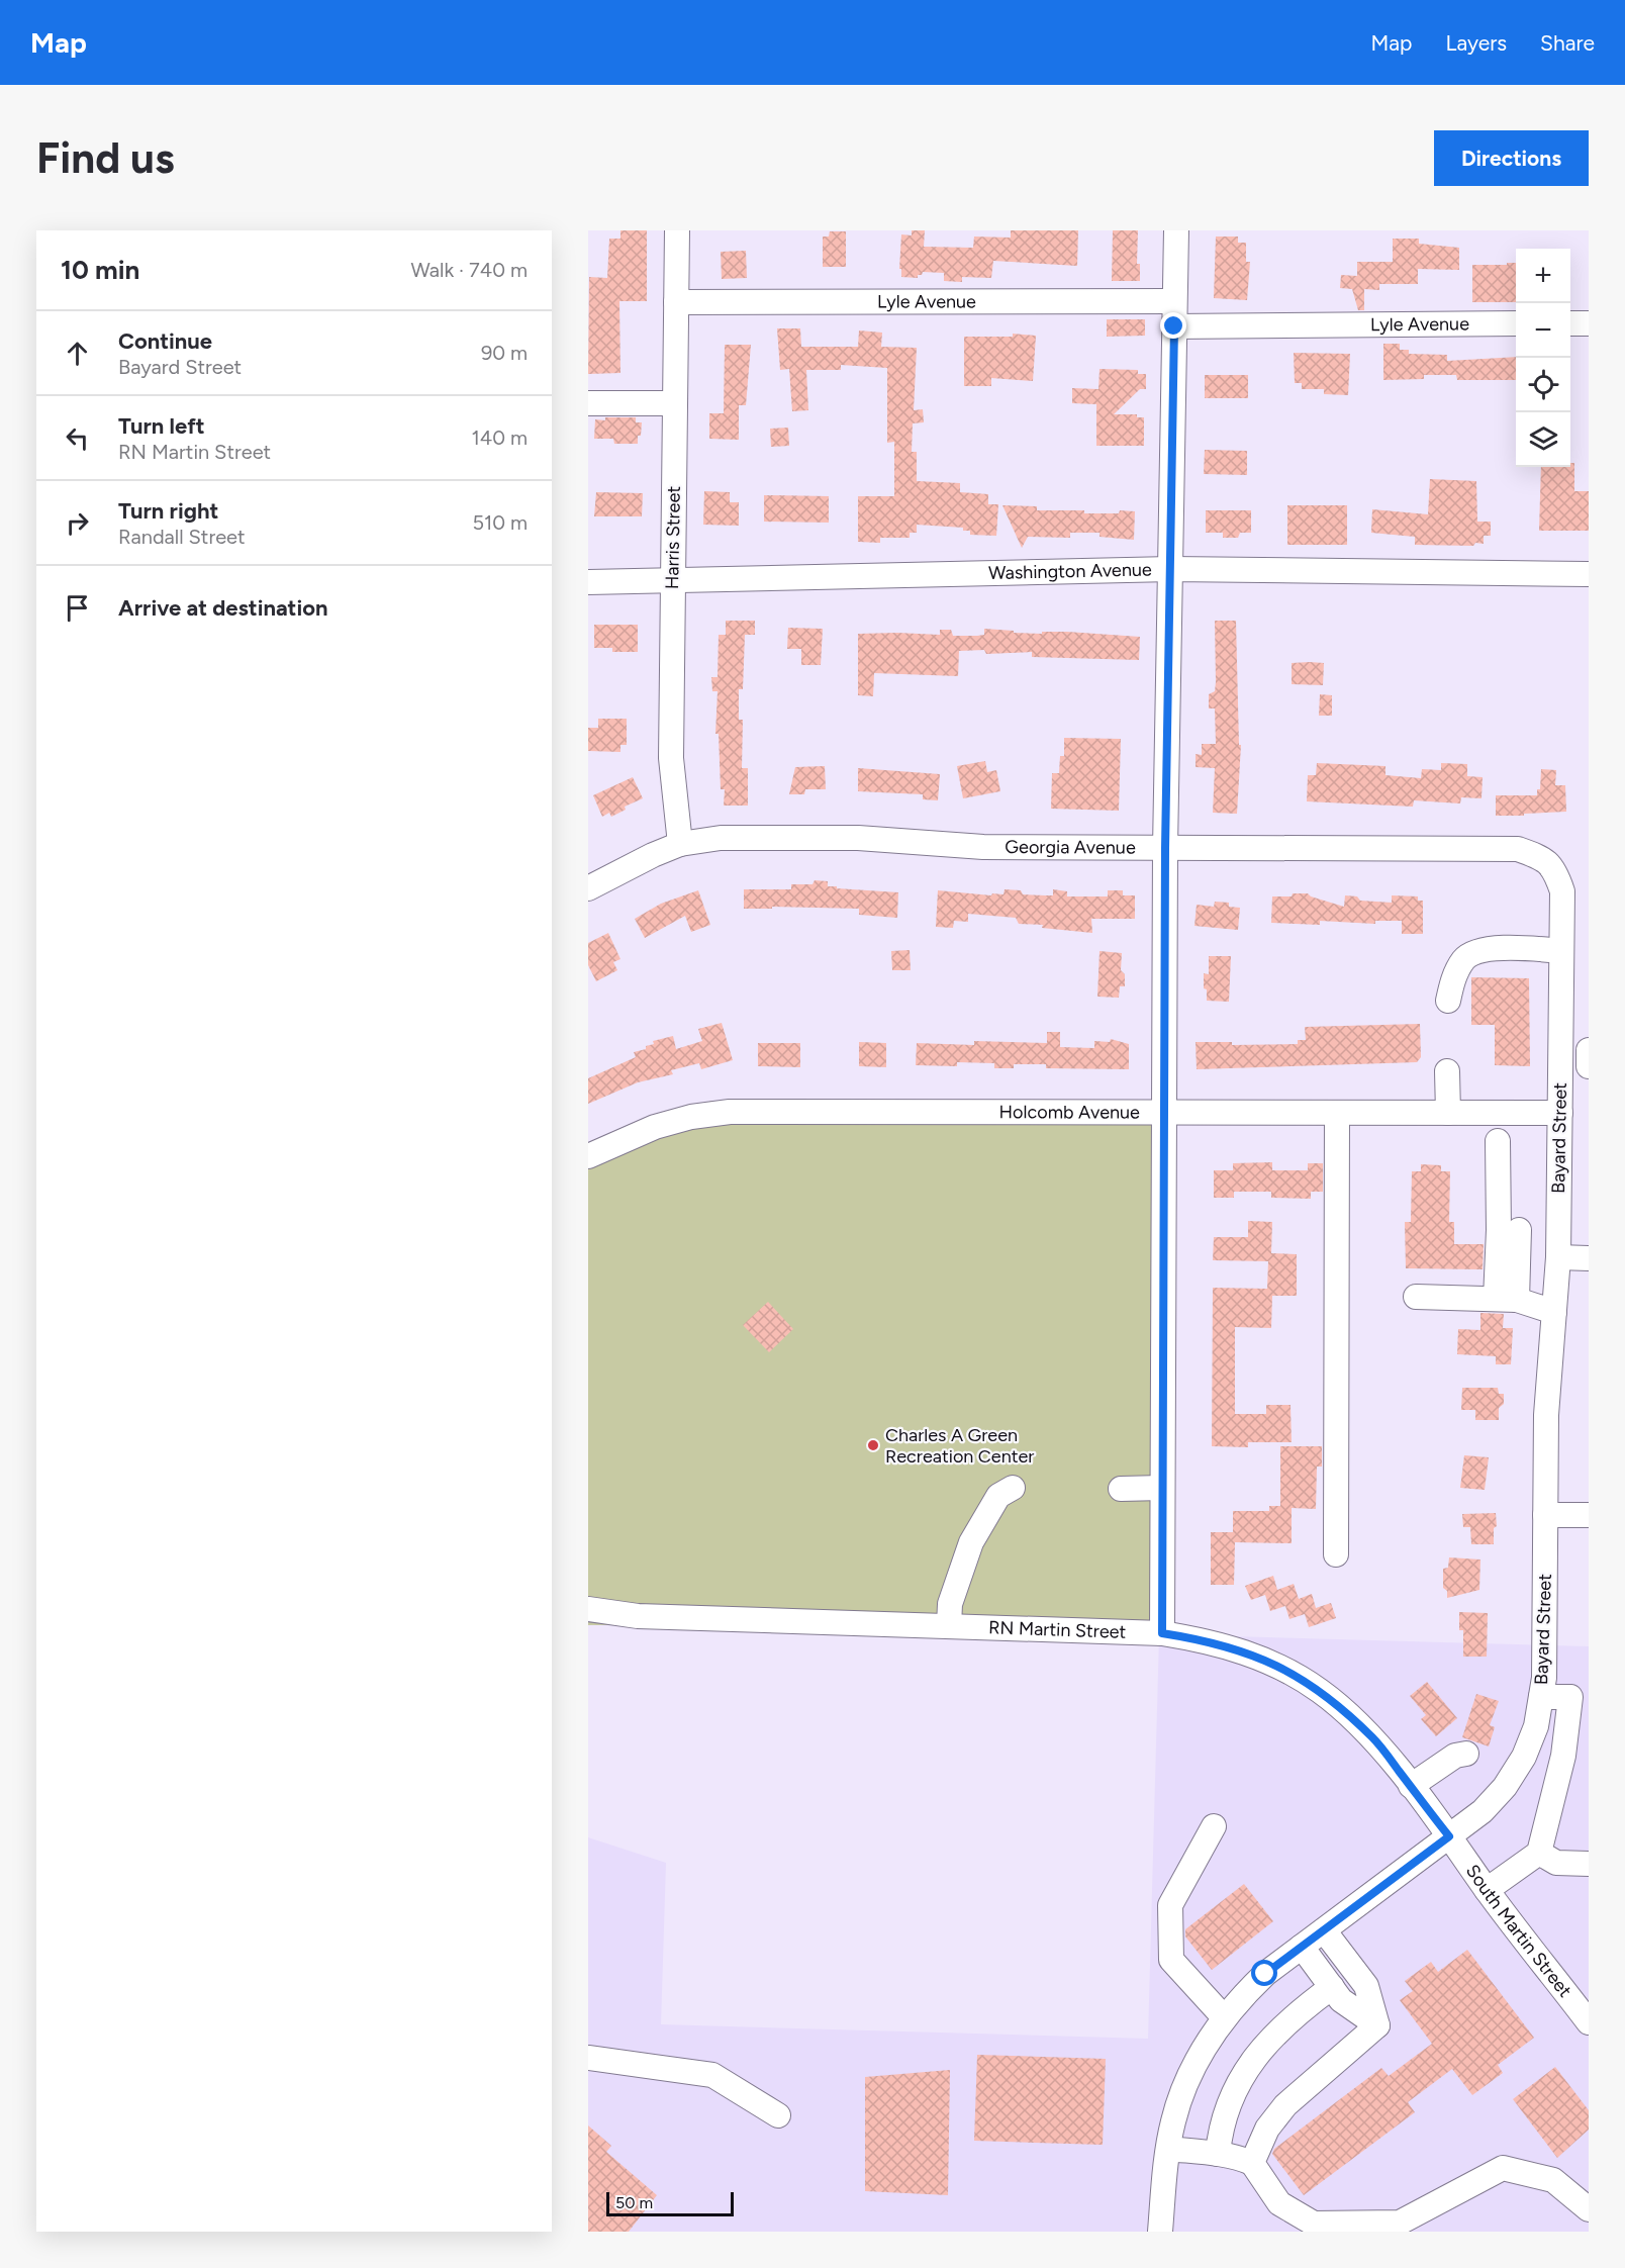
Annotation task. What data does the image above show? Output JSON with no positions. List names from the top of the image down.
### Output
{
  "streets": {
    "street": [
      "Lyle Avenue",
      "Harris Street",
      "Washington Avenue",
      "Georgia Avenue",
      "Holcomb Avenue",
      "Bayard Street",
      "RN Martin Street",
      "South Martin Street"
    ]
  },
  "crossings": [
    ["Lyle Avenue", "Harris Street"],
    ["Harris Street", "Washington Avenue"],
    ["Harris Street", "Georgia Avenue"],
    ["Georgia Avenue", "Bayard Street"],
    ["Holcomb Avenue", "Bayard Street"],
    ["Bayard Street", "RN Martin Street"],
    ["Bayard Street", "South Martin Street"],
    ["RN Martin Street", "South Martin Street"]
  ],
  "places": ["Charles A Green Recreation Center"],
  "scale_bar": "50 m",
  "page": {
    "header": "Map",
    "nav": ["Map", "Layers", "Share"],
    "buttons": "Directions",
    "title": "Find us",
    "heading": ["10 min", "Walk · 740 m"],
    "map_buttons": ["+", "−"],
    "list": [
      ["Continue", "Bayard Street", "90 m"],
      ["Turn left", "RN Martin Street", "140 m"],
      ["Turn right", "Randall Street", "510 m"],
      "Arrive at destination"
    ],
    "scale": "50 m"
  }
}
